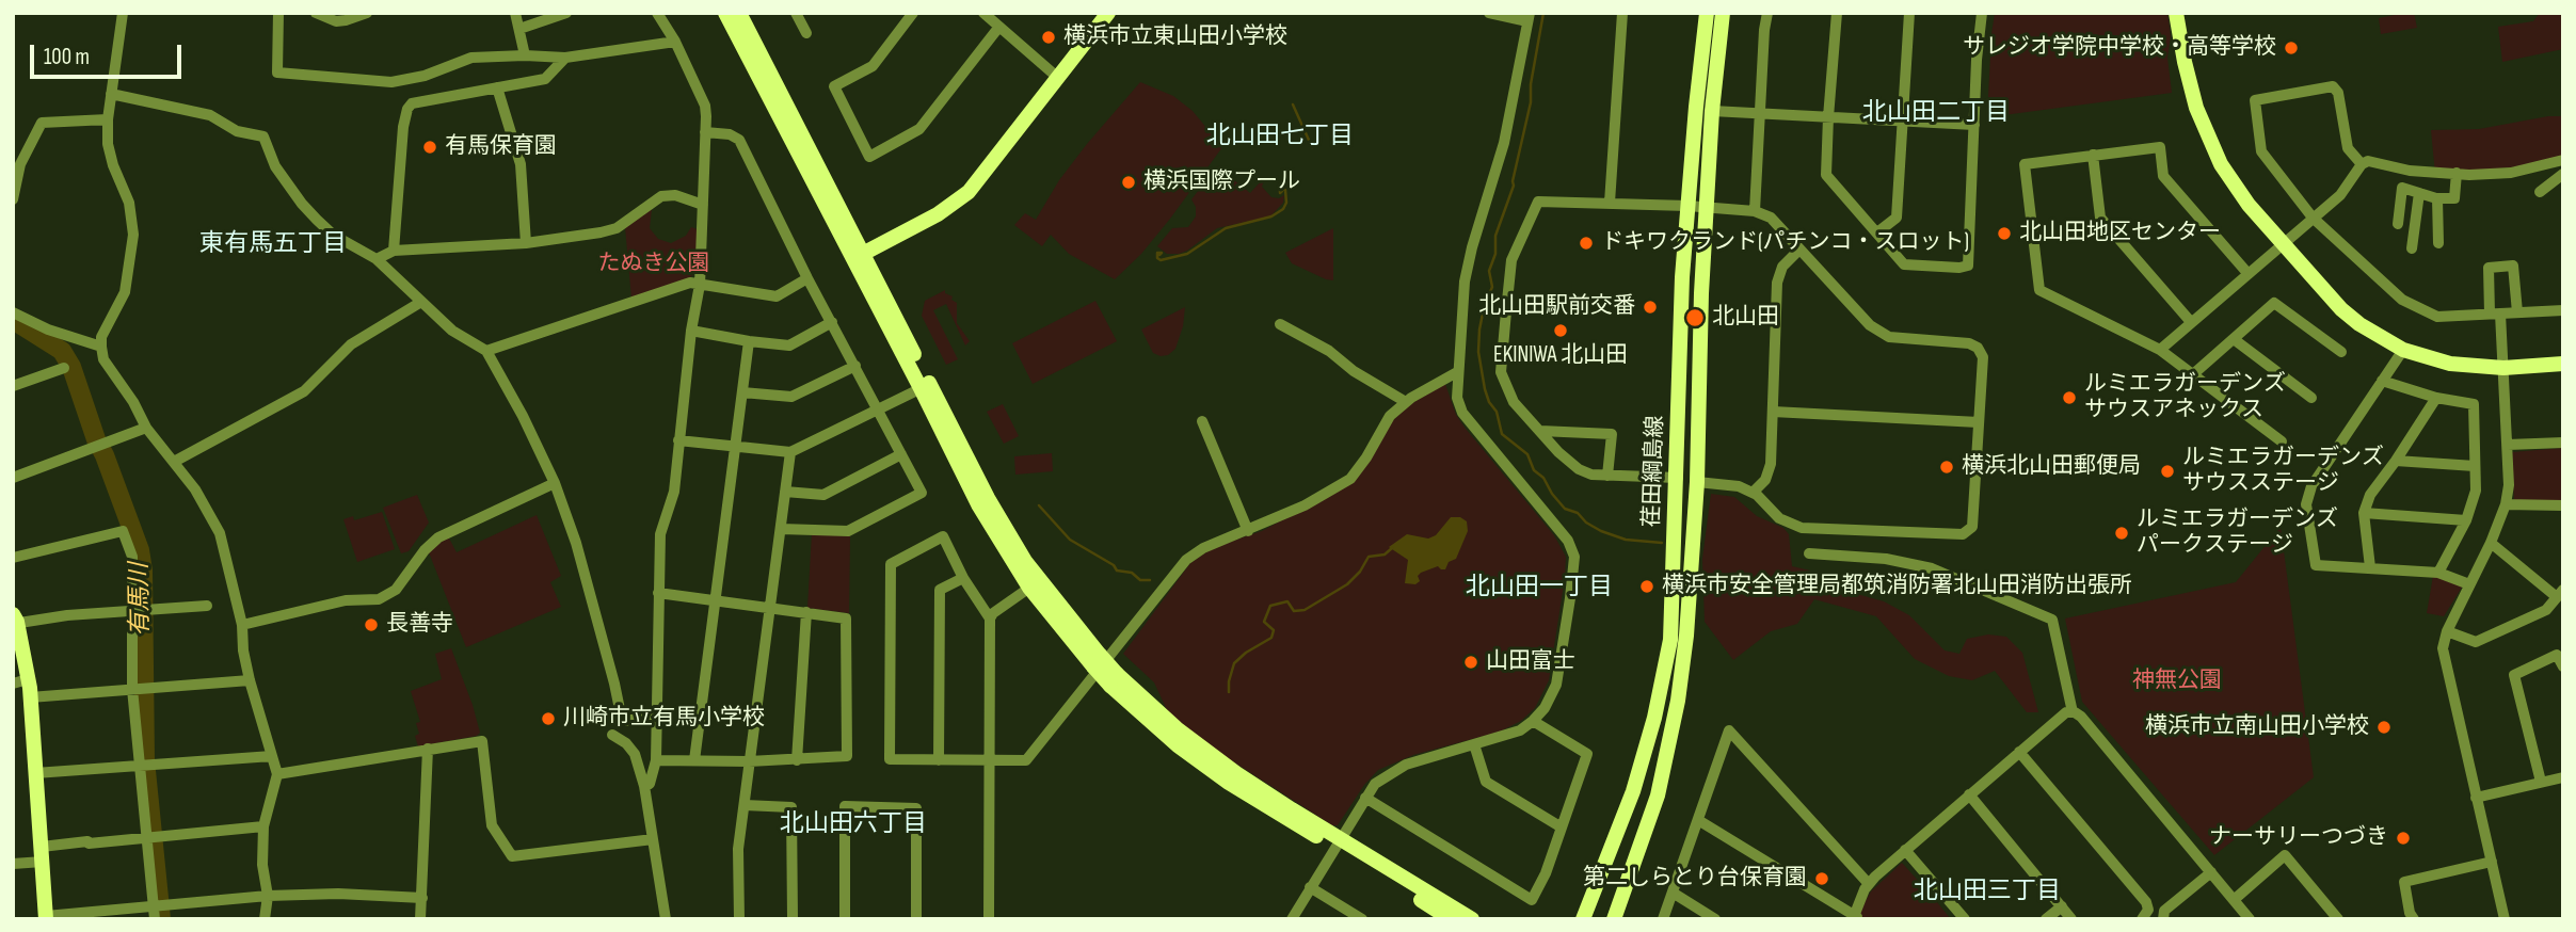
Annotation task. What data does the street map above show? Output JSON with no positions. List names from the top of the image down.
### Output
{
  "streets": {
    "street": ["荏田綱島線"]
  },
  "districts": [
    "北山田二丁目",
    "北山田七丁目",
    "東有馬五丁目",
    "北山田一丁目",
    "北山田六丁目",
    "北山田三丁目"
  ],
  "water": ["有馬川"],
  "parks": ["たぬき公園", "神無公園"],
  "places": [
    "横浜市立東山田小学校",
    "サレジオ学院中学校・高等学校",
    "有馬保育園",
    "横浜国際プール",
    "北山田地区センター",
    "ドキワクランド(パチンコ・スロット)",
    "北山田駅前交番",
    "北山田",
    "EKINIWA 北山田",
    "ルミエラガーデンズ サウスアネックス",
    "横浜北山田郵便局",
    "ルミエラガーデンズ サウスステージ",
    "ルミエラガーデンズ パークステージ",
    "横浜市安全管理局都筑消防署北山田消防出張所",
    "長善寺",
    "山田富士",
    "川崎市立有馬小学校",
    "横浜市立南山田小学校",
    "ナーサリーつづき",
    "第二しらとり台保育園"
  ],
  "scale_bar": "100 m"
}
